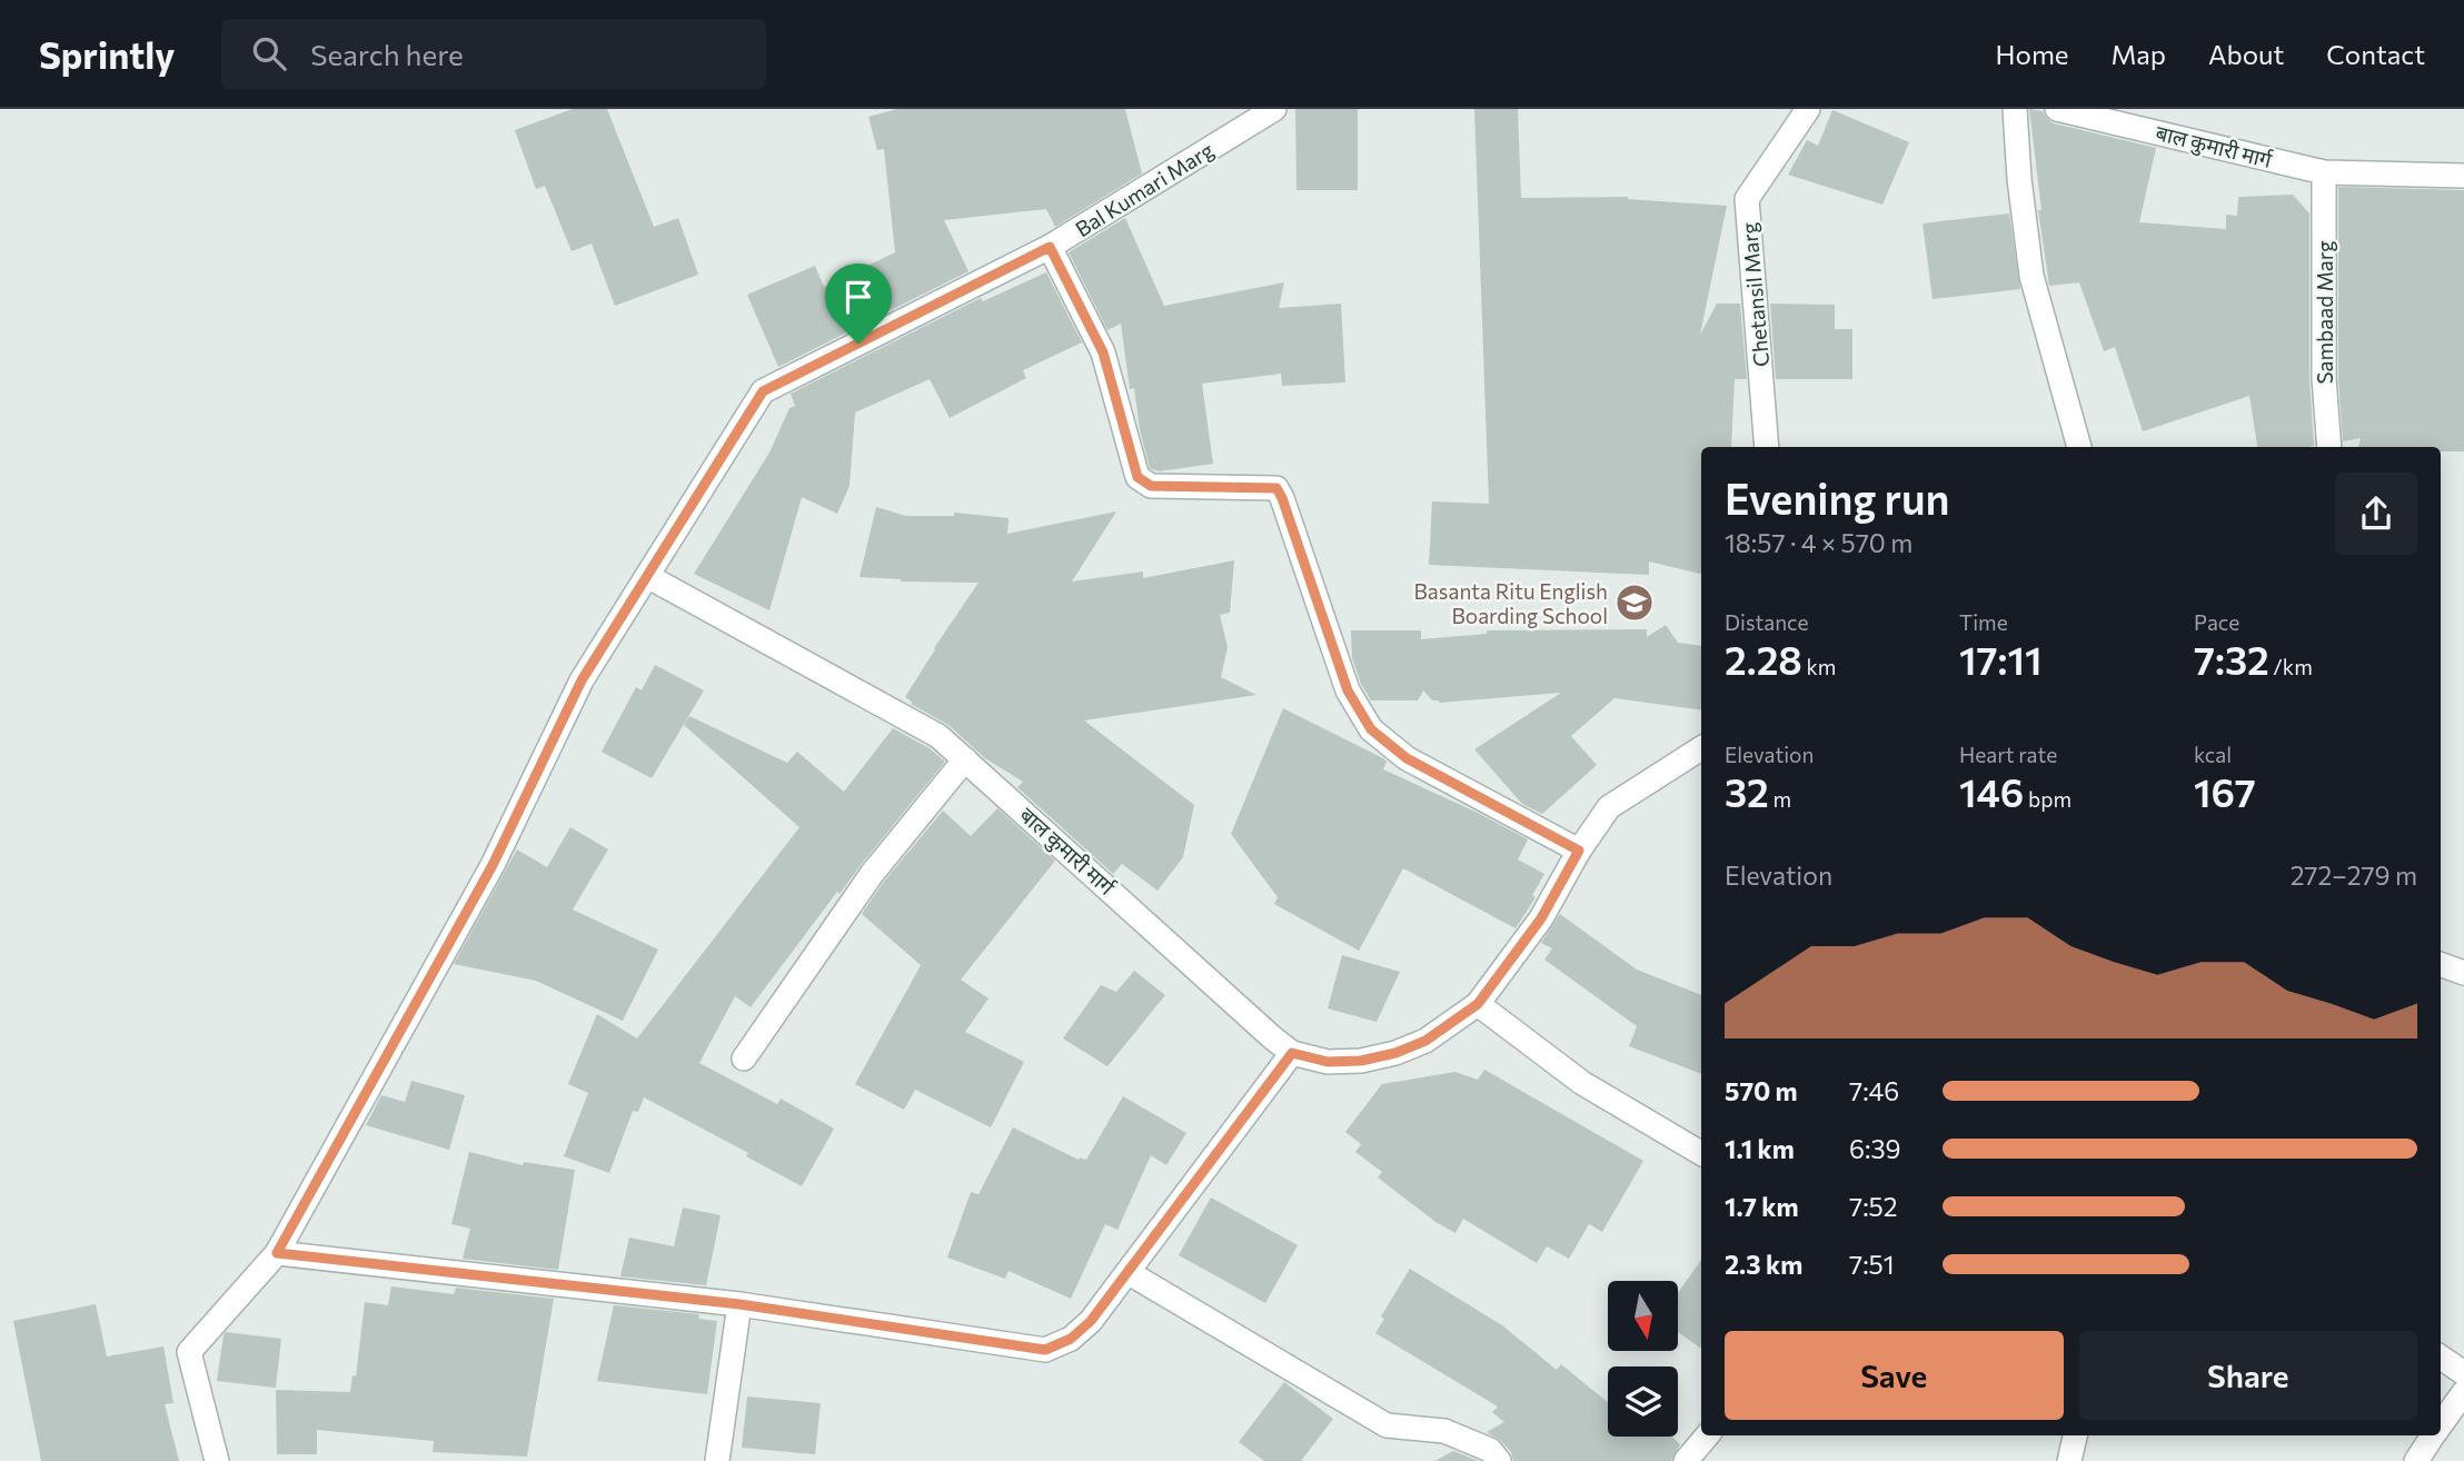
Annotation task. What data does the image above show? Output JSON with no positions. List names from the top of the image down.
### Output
{
  "streets": {
    "street": [
      "बाल कुमारी मार्ग",
      "Bal Kumari Marg",
      "Chetansil Marg",
      "Sambaad Marg"
    ]
  },
  "crossings": [
    ["बाल कुमारी मार्ग", "Bal Kumari Marg"],
    ["बाल कुमारी मार्ग", "Sambaad Marg"]
  ],
  "places": {
    "school or university": ["Basanta Ritu English Boarding School"]
  },
  "north": "bottom",
  "page": {
    "header": "Sprintly",
    "search": "Search here",
    "nav": [
      "Home",
      "Map",
      "About",
      "Contact"
    ],
    "heading": ["Evening run", "18:57 · 4 × 570 m"],
    "stats": [
      ["Distance", "2.28 km"],
      ["Time", "17:11"],
      ["Pace", "7:32 /km"],
      ["Elevation", "32 m"],
      ["Heart rate", "146 bpm"],
      ["kcal", "167"]
    ],
    "chart": ["Elevation", "272–279 m"],
    "list": [
      {
        "name": "570 m",
        "note": "7:46"
      },
      {
        "name": "1.1 km",
        "note": "6:39"
      },
      {
        "name": "1.7 km",
        "note": "7:52"
      },
      {
        "name": "2.3 km",
        "note": "7:51"
      }
    ],
    "buttons": ["Save", "Share"]
  }
}
